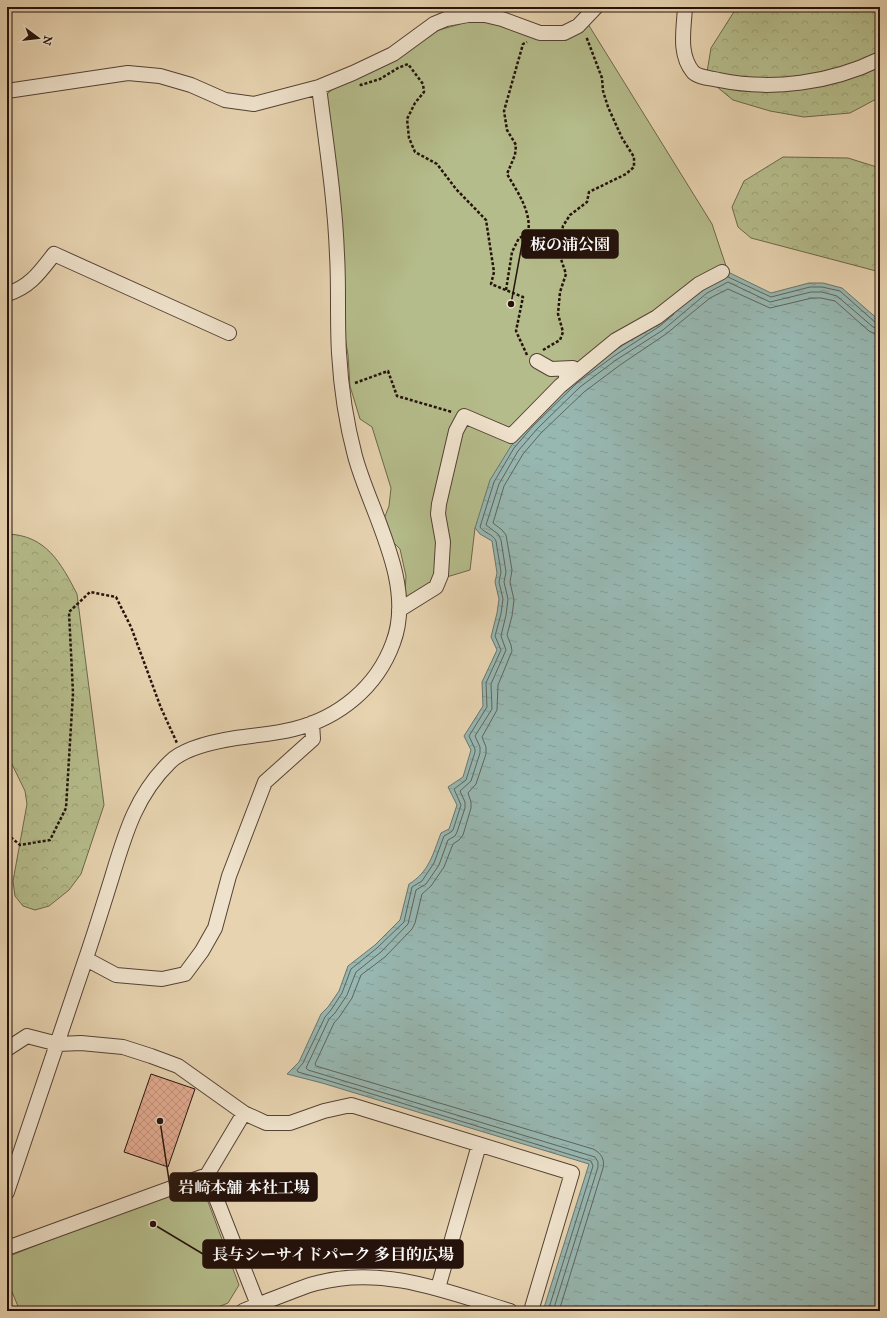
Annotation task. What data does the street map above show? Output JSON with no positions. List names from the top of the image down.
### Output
{
  "places": ["板の浦公園", "岩崎本舗 本社工場", "長与シーサイドパーク 多目的広場"],
  "north": "right"
}
